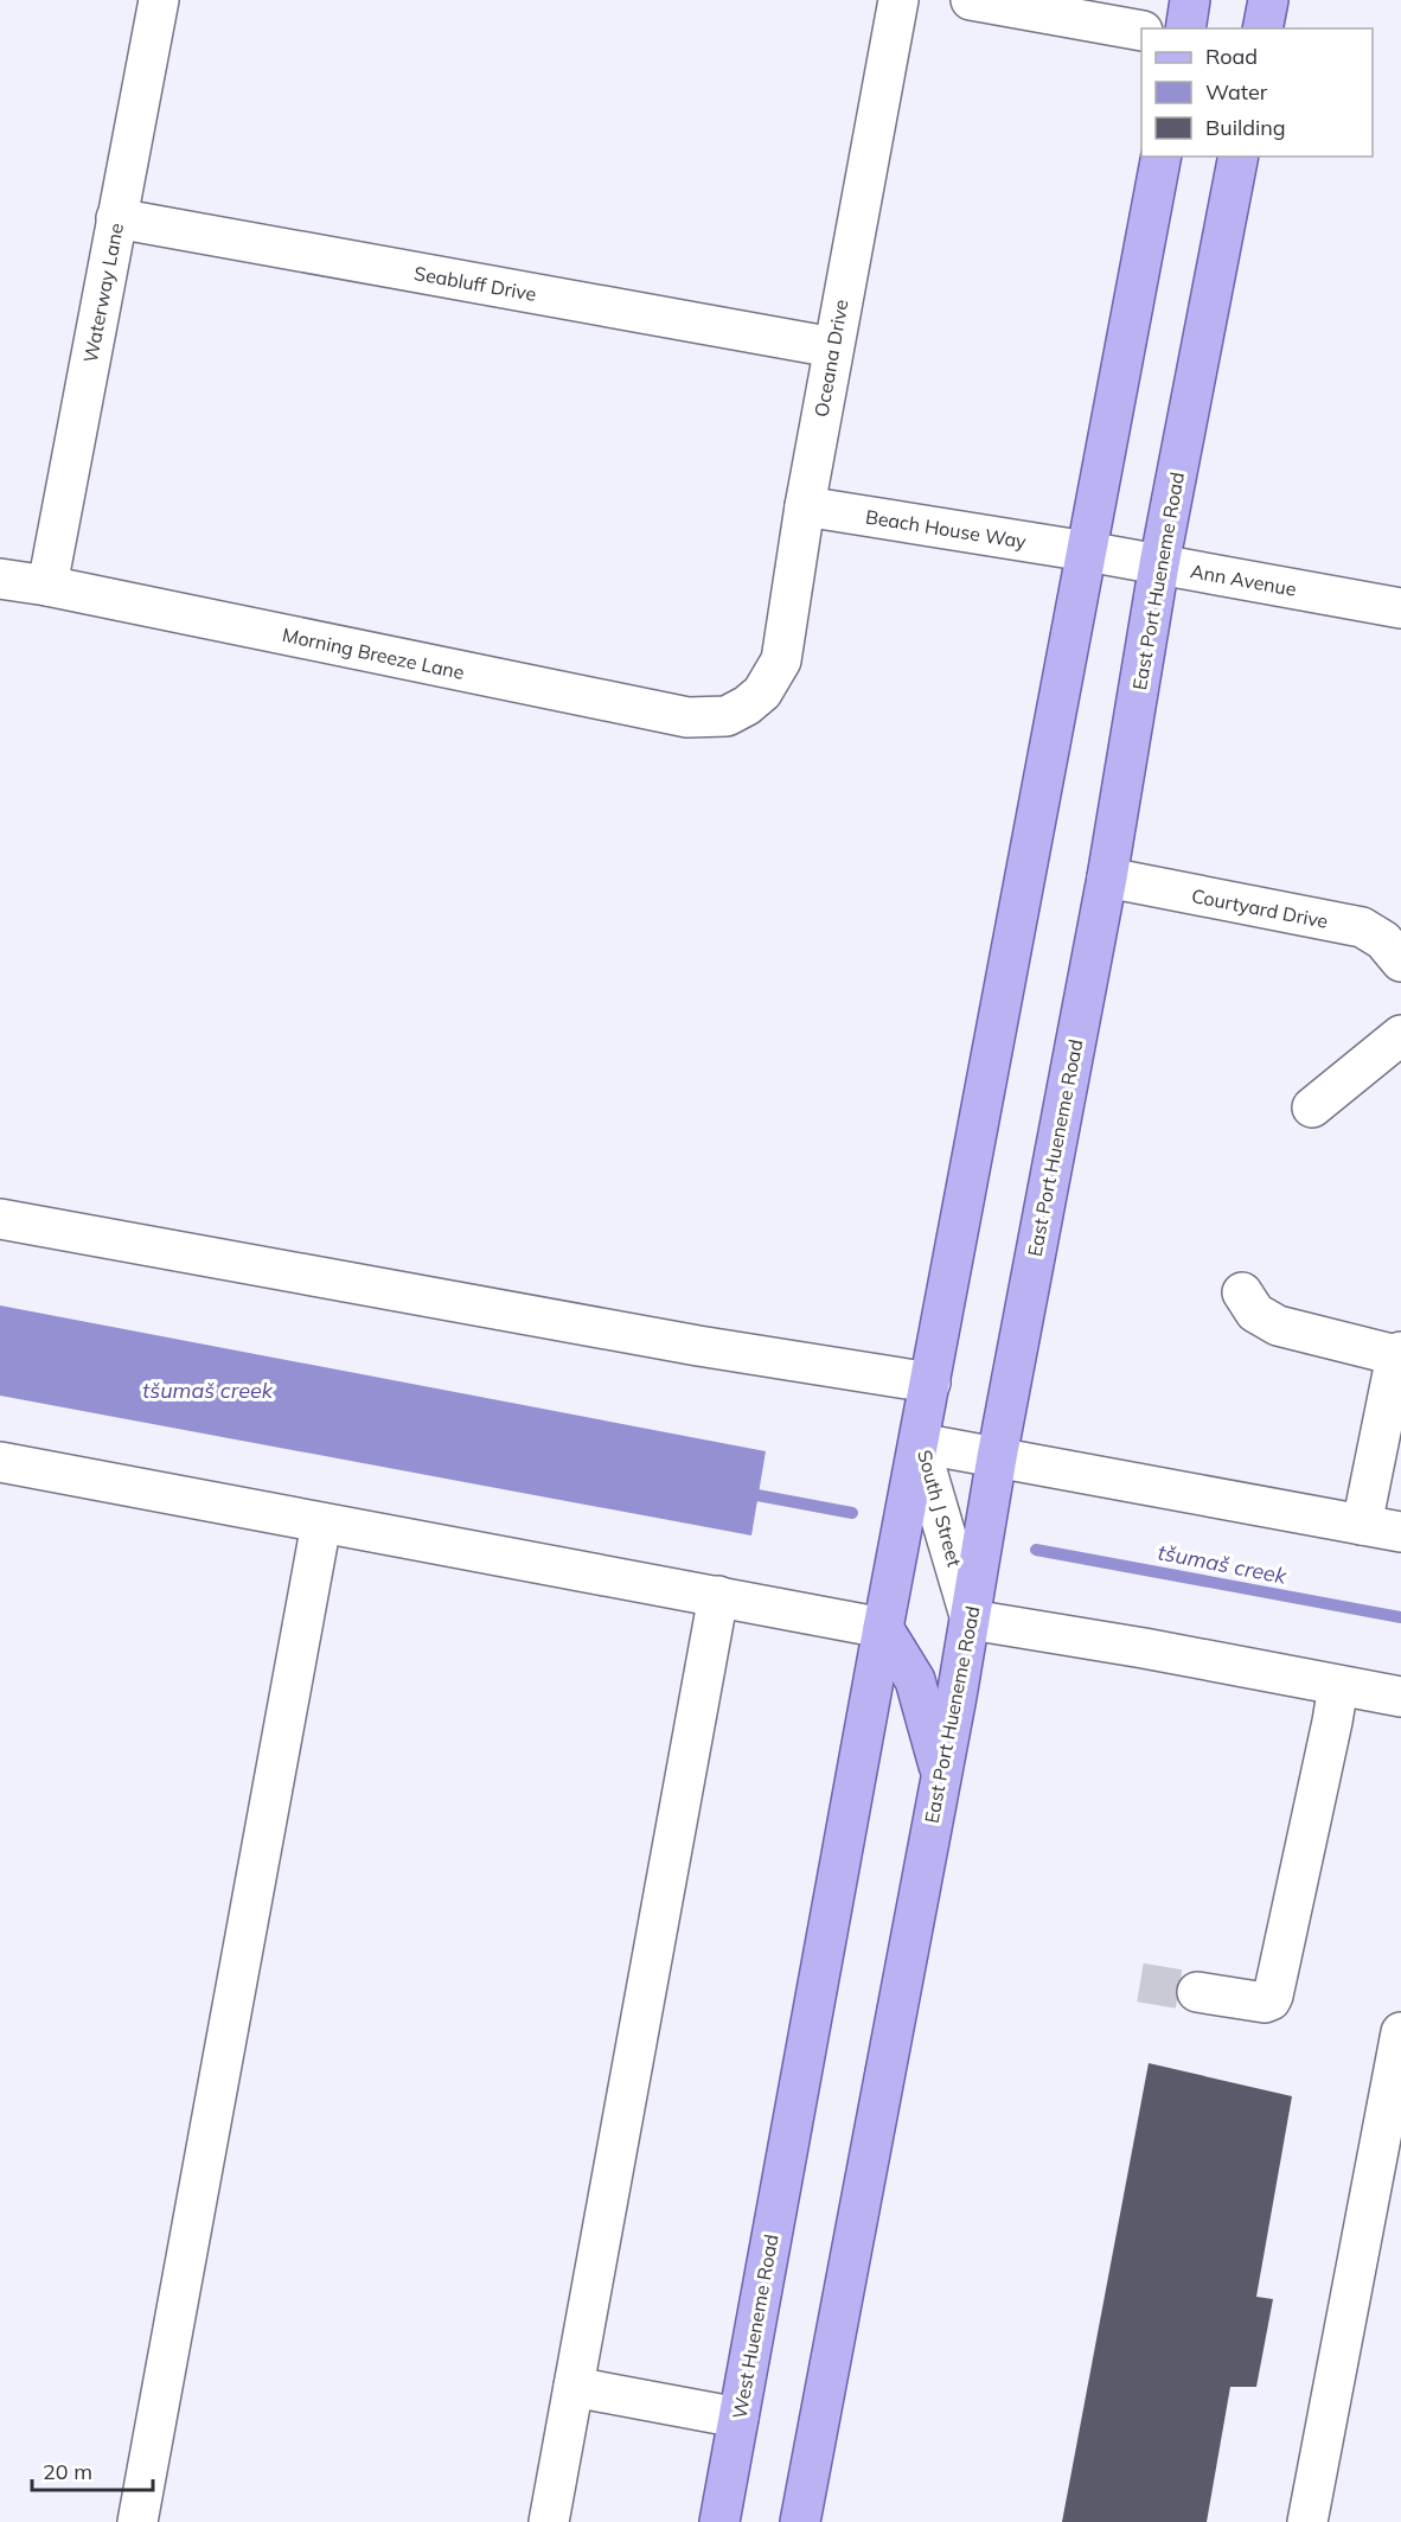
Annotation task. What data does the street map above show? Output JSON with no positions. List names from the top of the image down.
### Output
{
  "streets": {
    "main road": ["East Port Hueneme Road", "West Hueneme Road"],
    "street": [
      "Seabluff Drive",
      "Waterway Lane",
      "Oceana Drive",
      "Beach House Way",
      "Ann Avenue",
      "Morning Breeze Lane",
      "Courtyard Drive",
      "South J Street"
    ]
  },
  "crossings": [
    ["Seabluff Drive", "Waterway Lane"],
    ["Seabluff Drive", "Oceana Drive"],
    ["Waterway Lane", "Morning Breeze Lane"],
    ["Oceana Drive", "Beach House Way"],
    ["Oceana Drive", "Morning Breeze Lane"],
    ["Beach House Way", "Ann Avenue"],
    ["Ann Avenue", "East Port Hueneme Road"],
    ["East Port Hueneme Road", "Courtyard Drive"],
    ["East Port Hueneme Road", "South J Street"]
  ],
  "water": ["tšumaš creek"],
  "legend": ["Road", "Water", "Building"],
  "scale_bar": "20 m"
}
